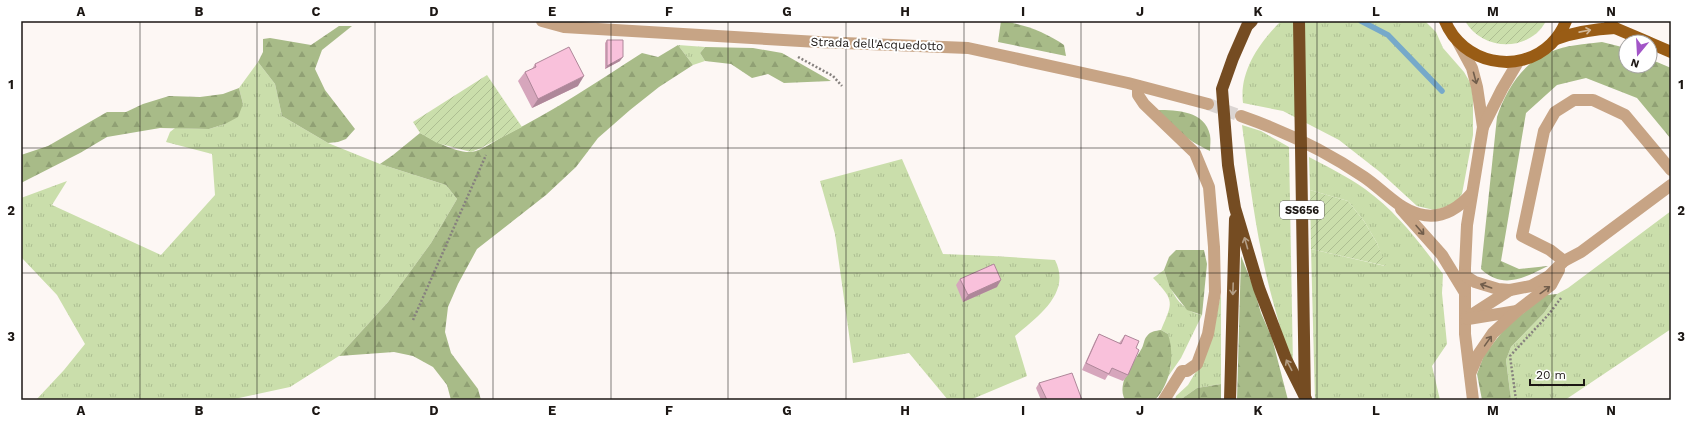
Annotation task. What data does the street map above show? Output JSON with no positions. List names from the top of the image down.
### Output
{
  "streets": {
    "highway": ["SS656"],
    "street": ["Strada dell'Acquedotto"]
  },
  "scale_bar": "20 m",
  "north": "bottom",
  "grid": {
    "columns": [
      "A",
      "B",
      "C",
      "D",
      "E",
      "F",
      "G",
      "H",
      "I",
      "J",
      "K",
      "L",
      "M",
      "N"
    ],
    "rows": ["1", "2", "3"]
  }
}
